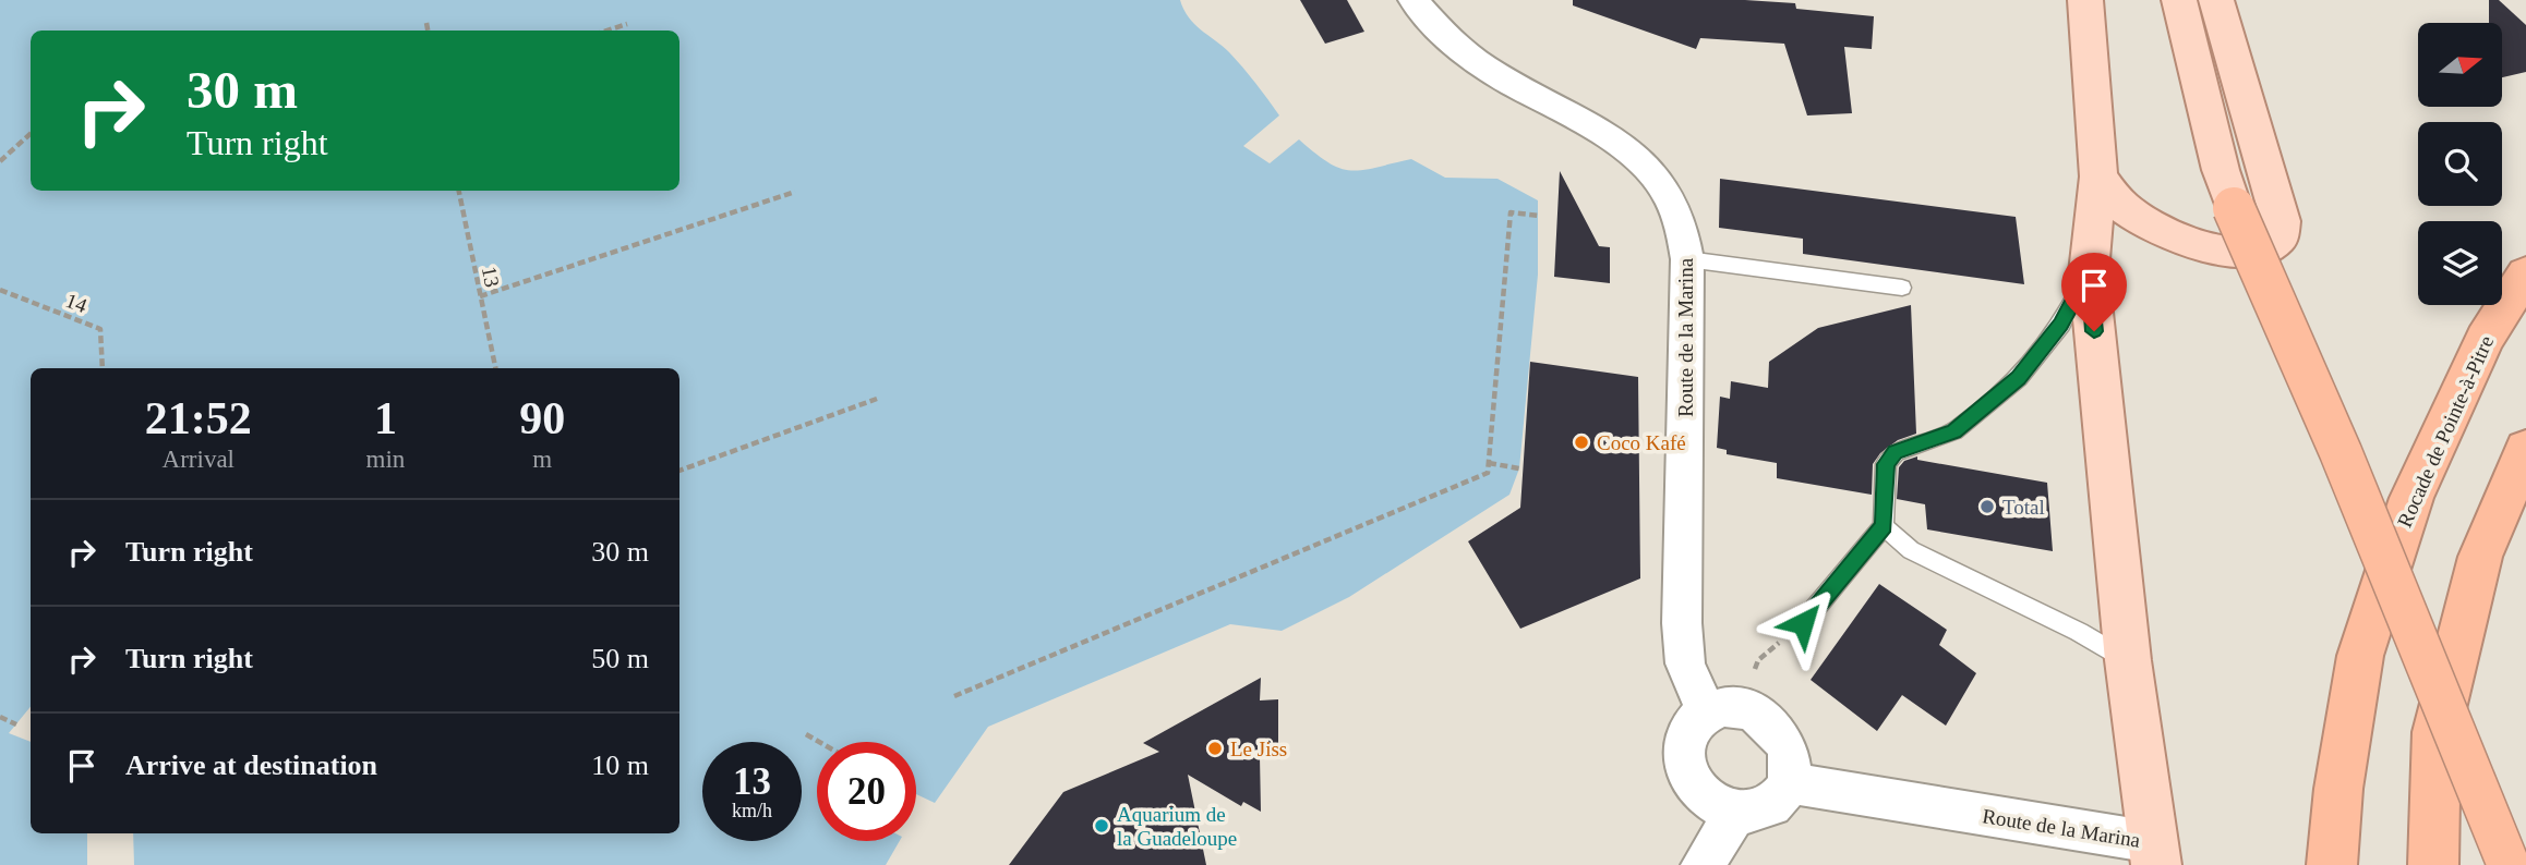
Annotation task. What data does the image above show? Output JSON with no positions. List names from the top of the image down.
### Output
{
  "streets": {
    "highway": ["Rocade de Pointe-à-Pitre"],
    "street": ["Route de la Marina"],
    "path": ["13", "14"]
  },
  "places": [
    "Coco Kafé",
    "Total",
    "Le Jiss",
    "Aquarium de la Guadeloupe"
  ],
  "north": "right",
  "page": {
    "turn": ["30 m", "Turn right"],
    "eta": [
      "21:52",
      "Arrival",
      "1",
      "min",
      "90",
      "m"
    ],
    "list": [
      {
        "name": "Turn right",
        "value": "30 m"
      },
      {
        "name": "Turn right",
        "value": "50 m"
      },
      {
        "name": "Arrive at destination",
        "value": "10 m"
      }
    ],
    "speed": "13 km/h",
    "limit": "20"
  }
}
